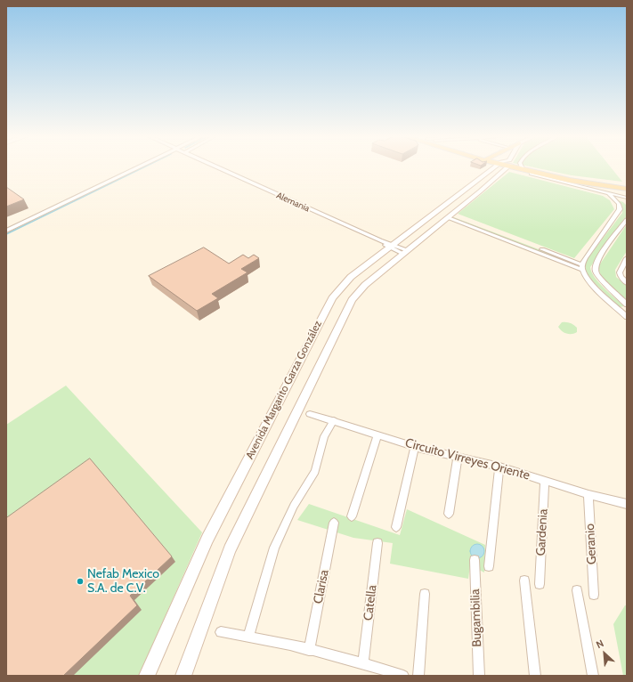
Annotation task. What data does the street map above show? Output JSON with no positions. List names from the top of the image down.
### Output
{
  "streets": {
    "main road": ["Avenida Margarito Garza González"],
    "street": [
      "Alemania",
      "Circuito Virreyes Oriente",
      "Gardenia",
      "Geranio",
      "Clarisa",
      "Catella",
      "Bugambilia"
    ]
  },
  "crossings": [
    ["Alemania", "Avenida Margarito Garza González"],
    ["Circuito Virreyes Oriente", "Gardenia"],
    ["Circuito Virreyes Oriente", "Geranio"]
  ],
  "places": ["Nefab Mexico S.A. de C.V."],
  "north": "top left"
}
